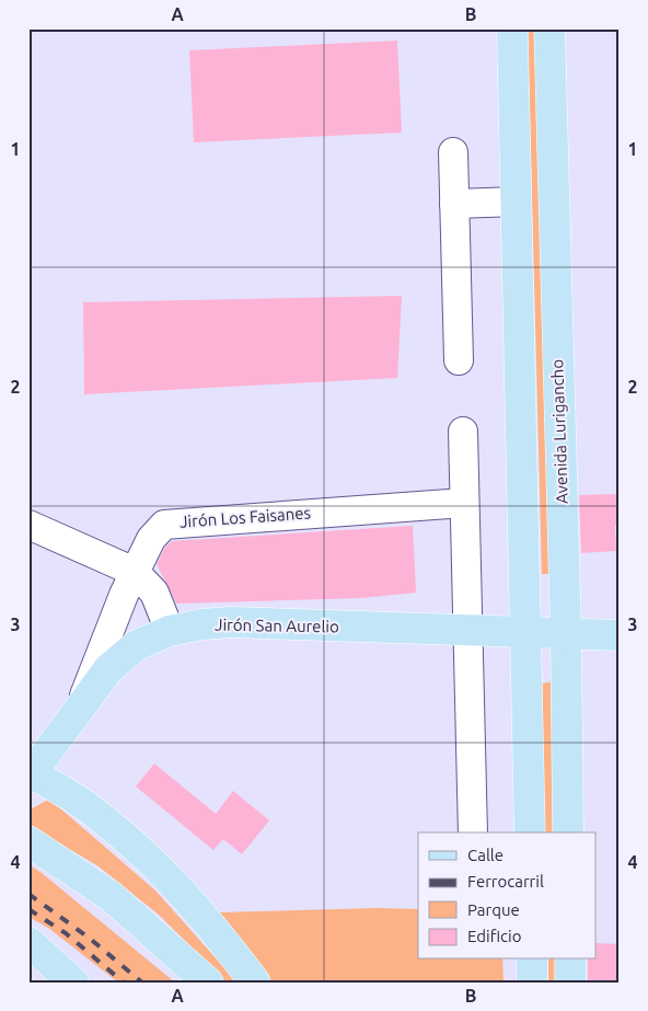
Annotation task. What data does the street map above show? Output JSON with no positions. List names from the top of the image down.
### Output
{
  "streets": {
    "main road": ["Avenida Lurigancho", "Jirón San Aurelio"],
    "street": ["Jirón Los Faisanes"]
  },
  "crossings": [
    ["Avenida Lurigancho", "Jirón San Aurelio"],
    ["Jirón Los Faisanes", "Jirón San Aurelio"]
  ],
  "legend": [
    "Calle",
    "Ferrocarril",
    "Parque",
    "Edificio"
  ],
  "grid": {
    "columns": ["A", "B"],
    "rows": [
      "1",
      "2",
      "3",
      "4"
    ]
  }
}
